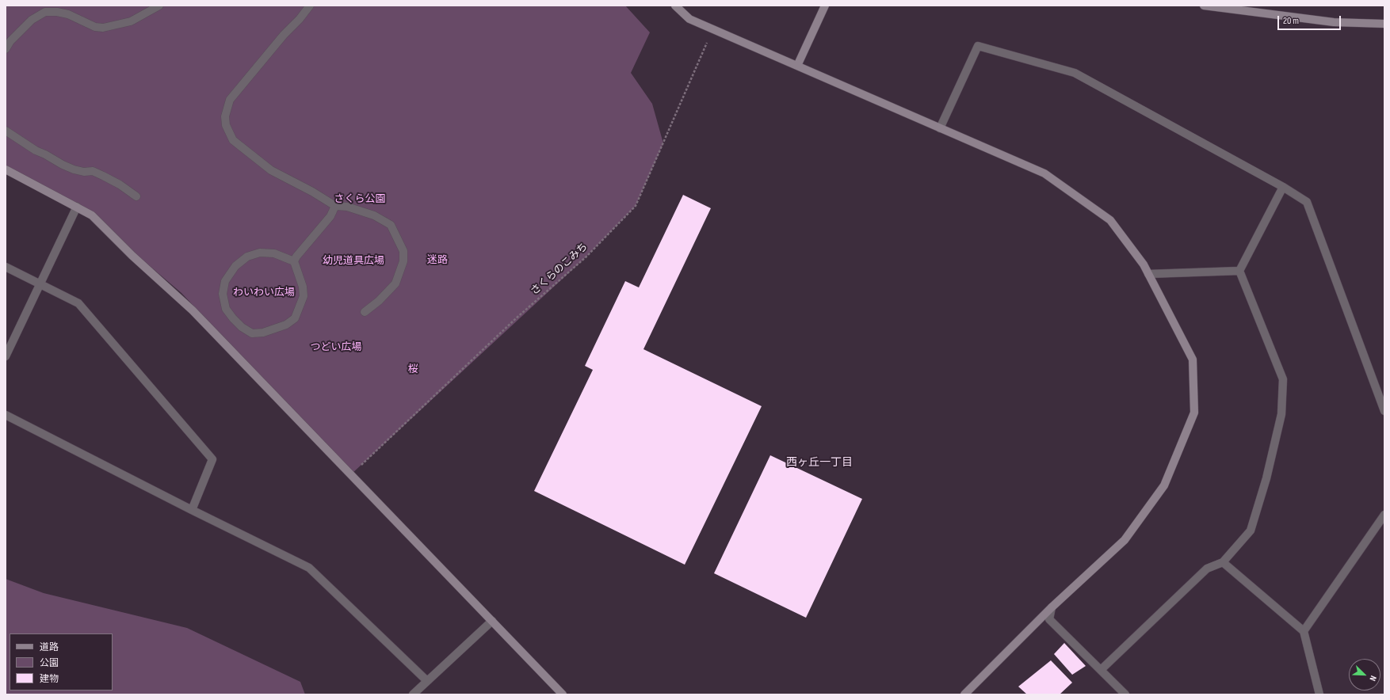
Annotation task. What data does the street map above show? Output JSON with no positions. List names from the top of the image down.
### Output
{
  "streets": {
    "path": ["さくらのこみち"]
  },
  "districts": ["西ヶ丘一丁目"],
  "parks": [
    "さくら公園",
    "迷路",
    "幼児道具広場",
    "わいわい広場",
    "つどい広場",
    "桜"
  ],
  "legend": ["道路", "公園", "建物"],
  "scale_bar": "20 m",
  "north": "bottom right"
}
